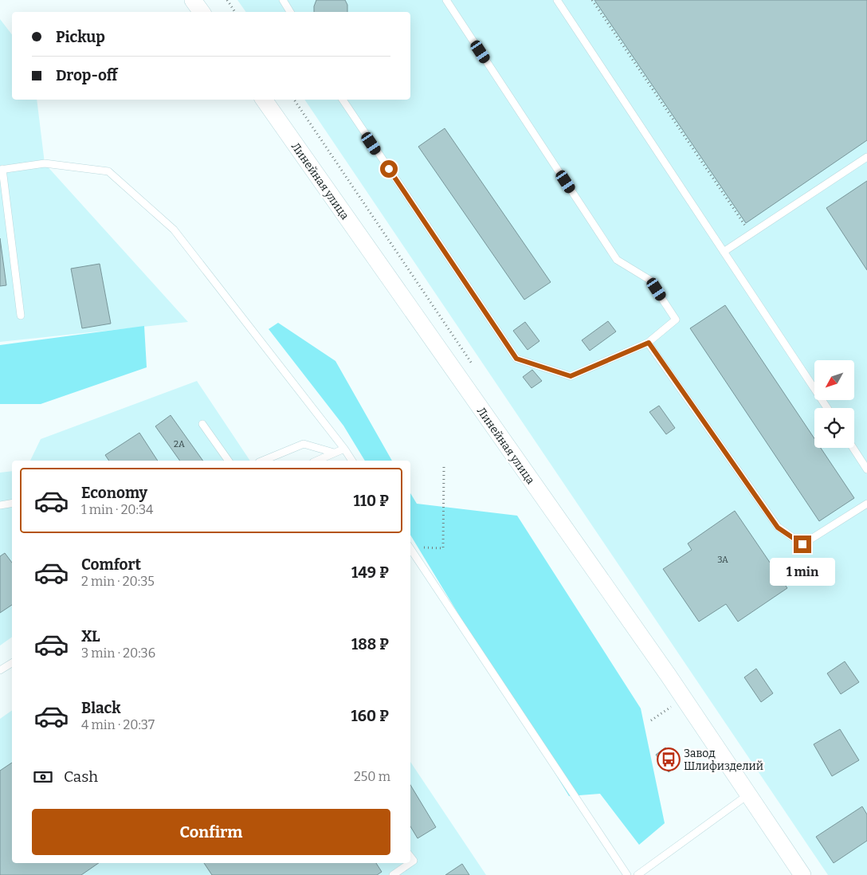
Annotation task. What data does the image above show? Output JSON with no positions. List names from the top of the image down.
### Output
{
  "streets": {
    "street": ["Линейная улица"]
  },
  "places": {
    "bus stop": ["Завод Шлифизделий"]
  },
  "house_numbers": ["2А", "3А"],
  "north": "bottom left",
  "page": {
    "banner": ["Pickup", "Drop-off"],
    "list": [
      {
        "name": "Economy",
        "note": "1 min · 20:34",
        "value": "110 ₽"
      },
      {
        "name": "Comfort",
        "note": "2 min · 20:35",
        "value": "149 ₽"
      },
      {
        "name": "XL",
        "note": "3 min · 20:36",
        "value": "188 ₽"
      },
      {
        "name": "Black",
        "note": "4 min · 20:37",
        "value": "160 ₽"
      }
    ],
    "bubble": "1 min",
    "pay": ["Cash", "250 m"],
    "buttons": "Confirm"
  }
}
